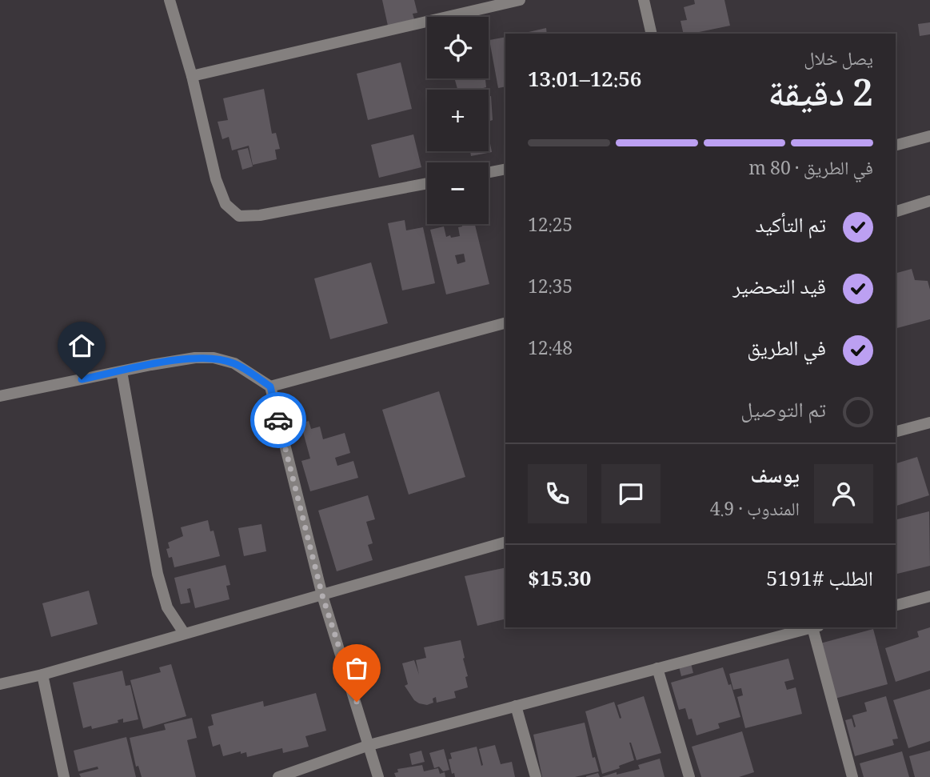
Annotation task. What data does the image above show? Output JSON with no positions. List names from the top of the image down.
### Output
{
  "page": {
    "map_buttons": ["+", "−"],
    "heading": ["2 دقيقة", "يصل خلال", "12:56–13:01"],
    "panel": [
      "يوسف",
      "المندوب · 4.9",
      "الطلب #5191",
      "$15.30"
    ],
    "bar": "في الطريق · 80 m",
    "list": [
      ["تم التأكيد", "12:25"],
      ["قيد التحضير", "12:35"],
      ["في الطريق", "12:48"],
      "تم التوصيل"
    ]
  }
}
